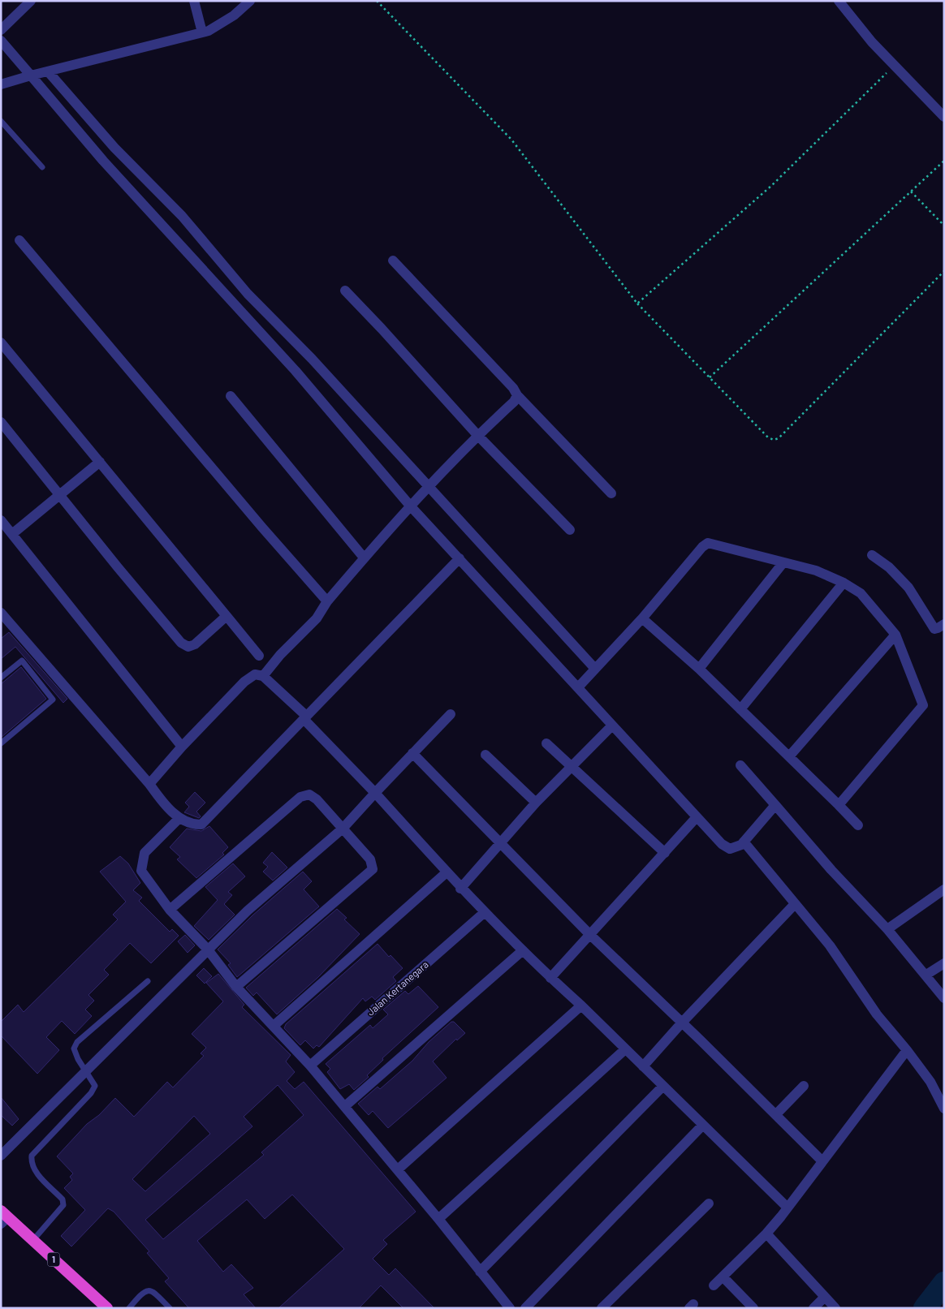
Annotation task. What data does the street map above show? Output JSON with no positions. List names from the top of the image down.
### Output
{
  "streets": {
    "highway": ["1"],
    "street": ["Jalan Kertanegara"]
  }
}
